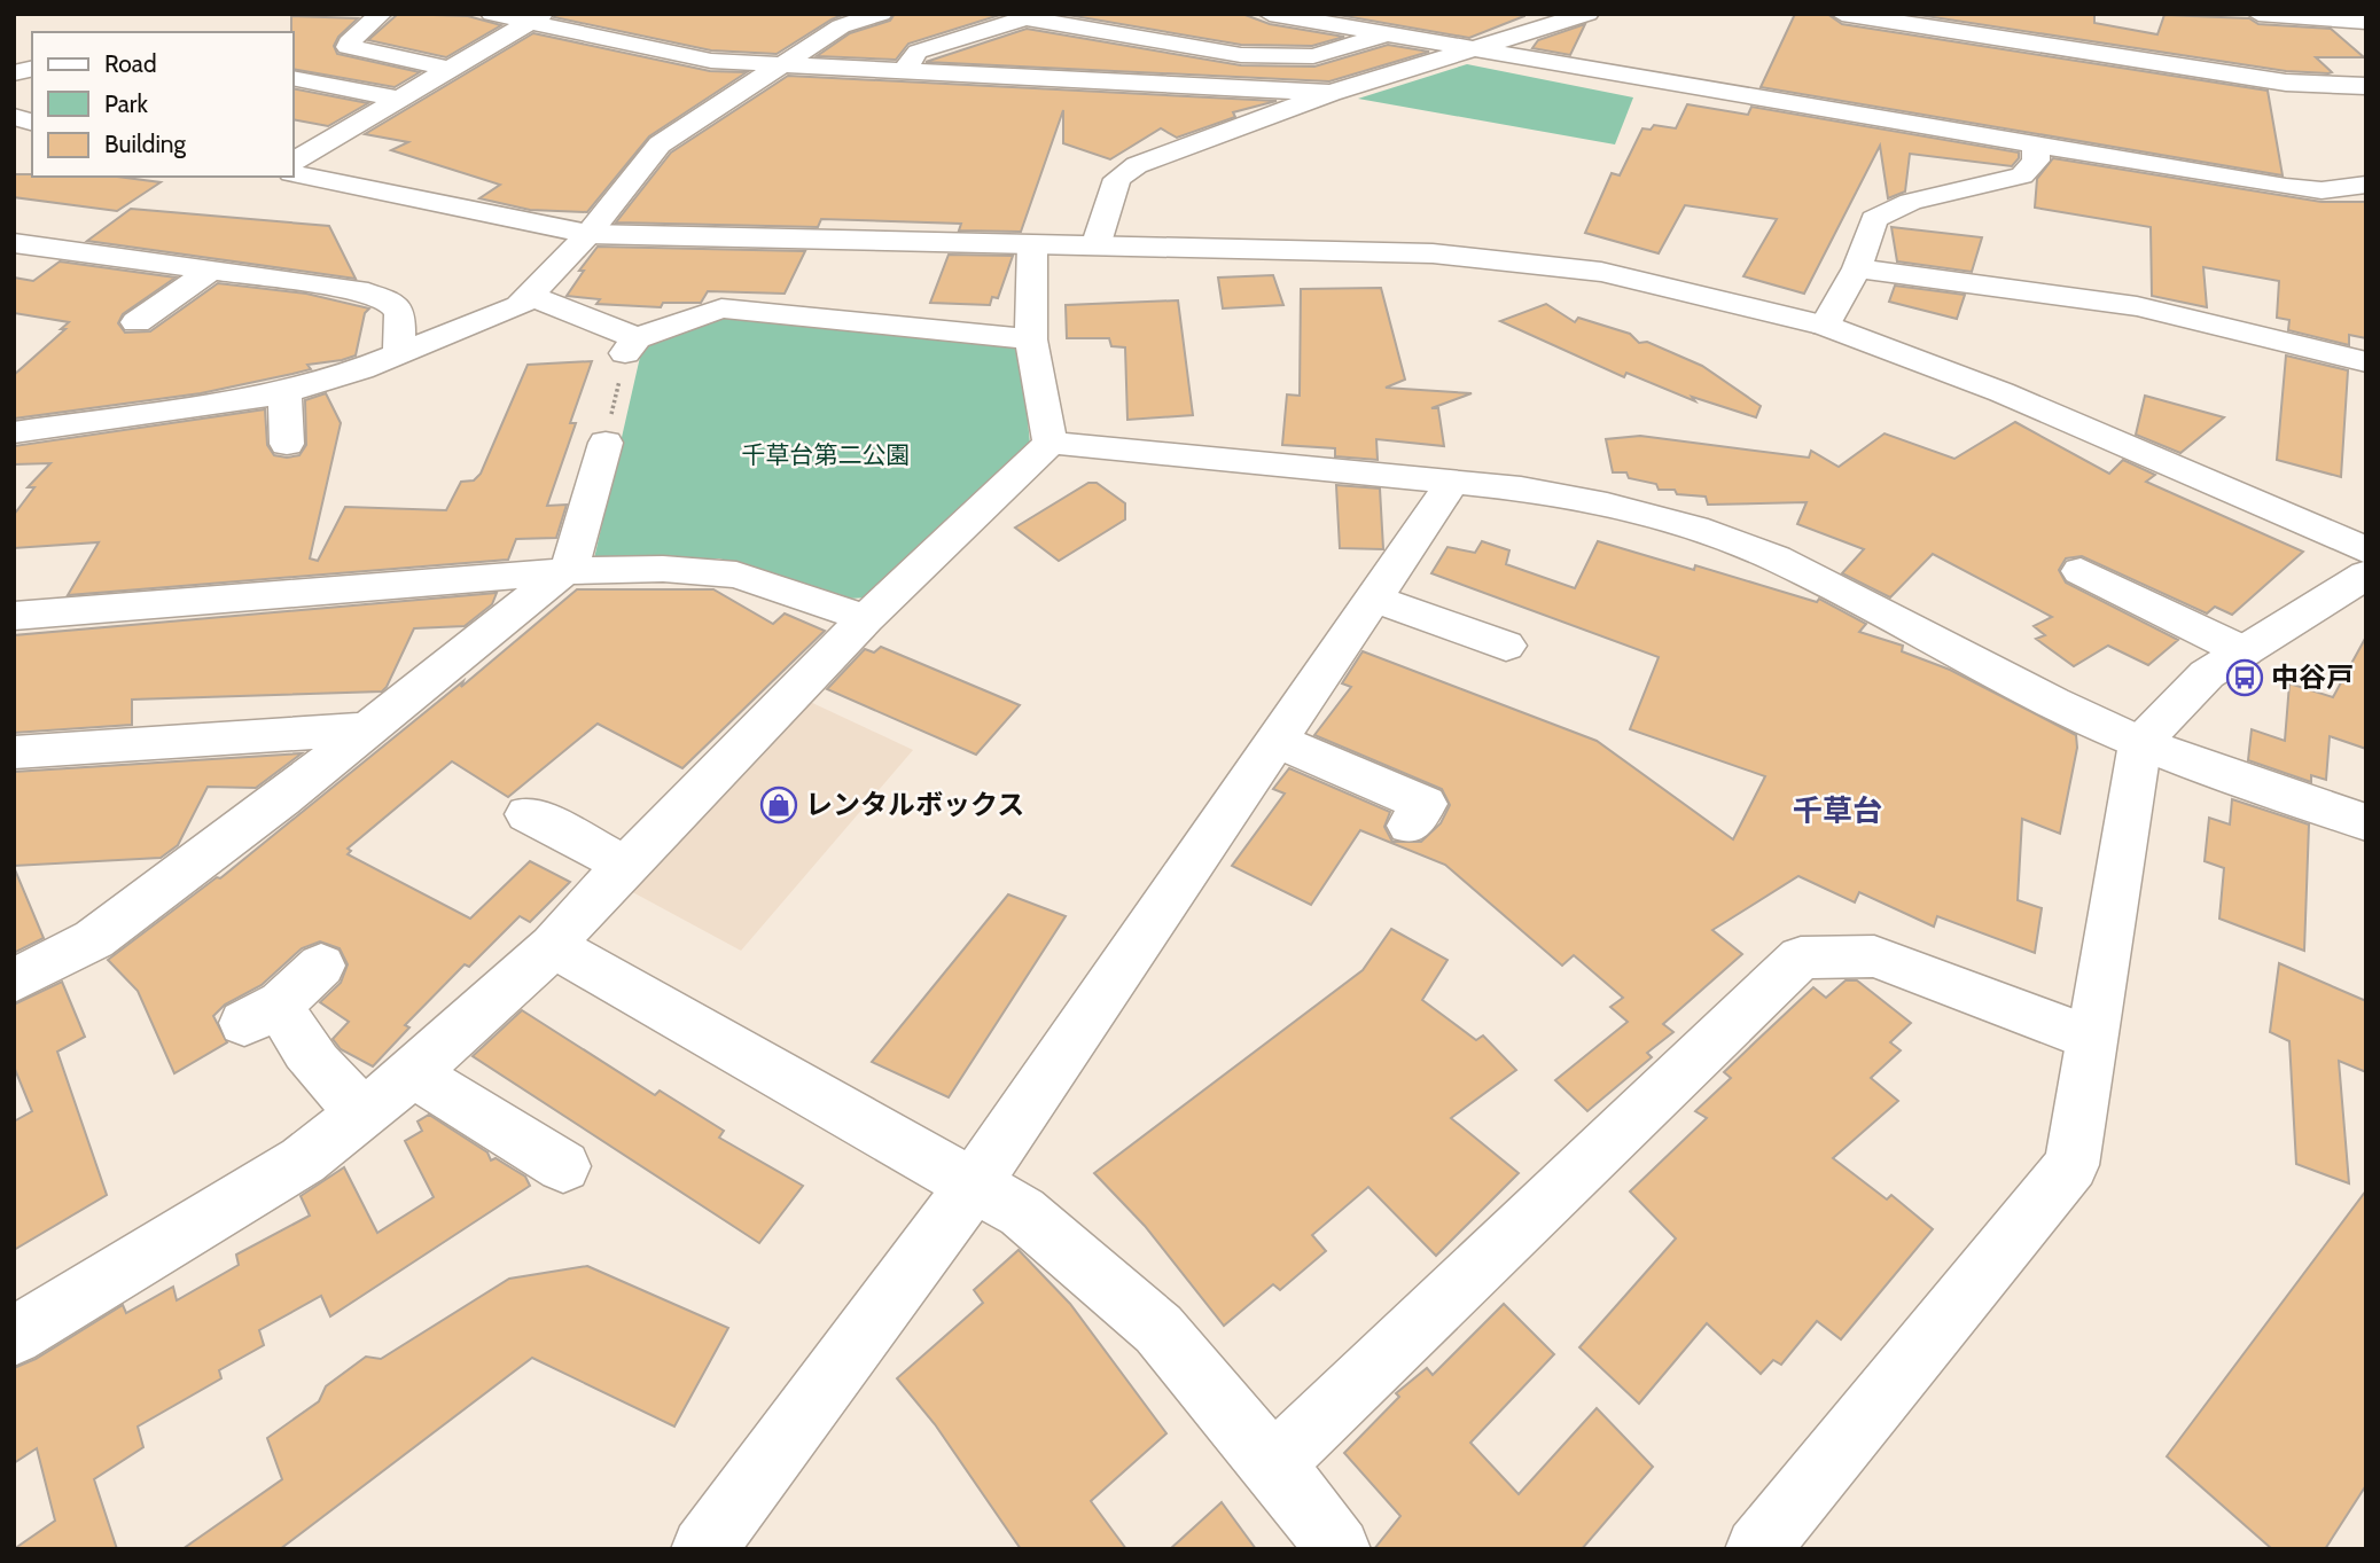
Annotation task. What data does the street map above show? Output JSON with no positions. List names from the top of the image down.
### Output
{
  "districts": ["千草台"],
  "parks": ["千草台第二公園"],
  "places": {
    "bus stop": ["中谷戸"],
    "shop": ["レンタルボックス"]
  },
  "legend": ["Road", "Park", "Building"]
}
